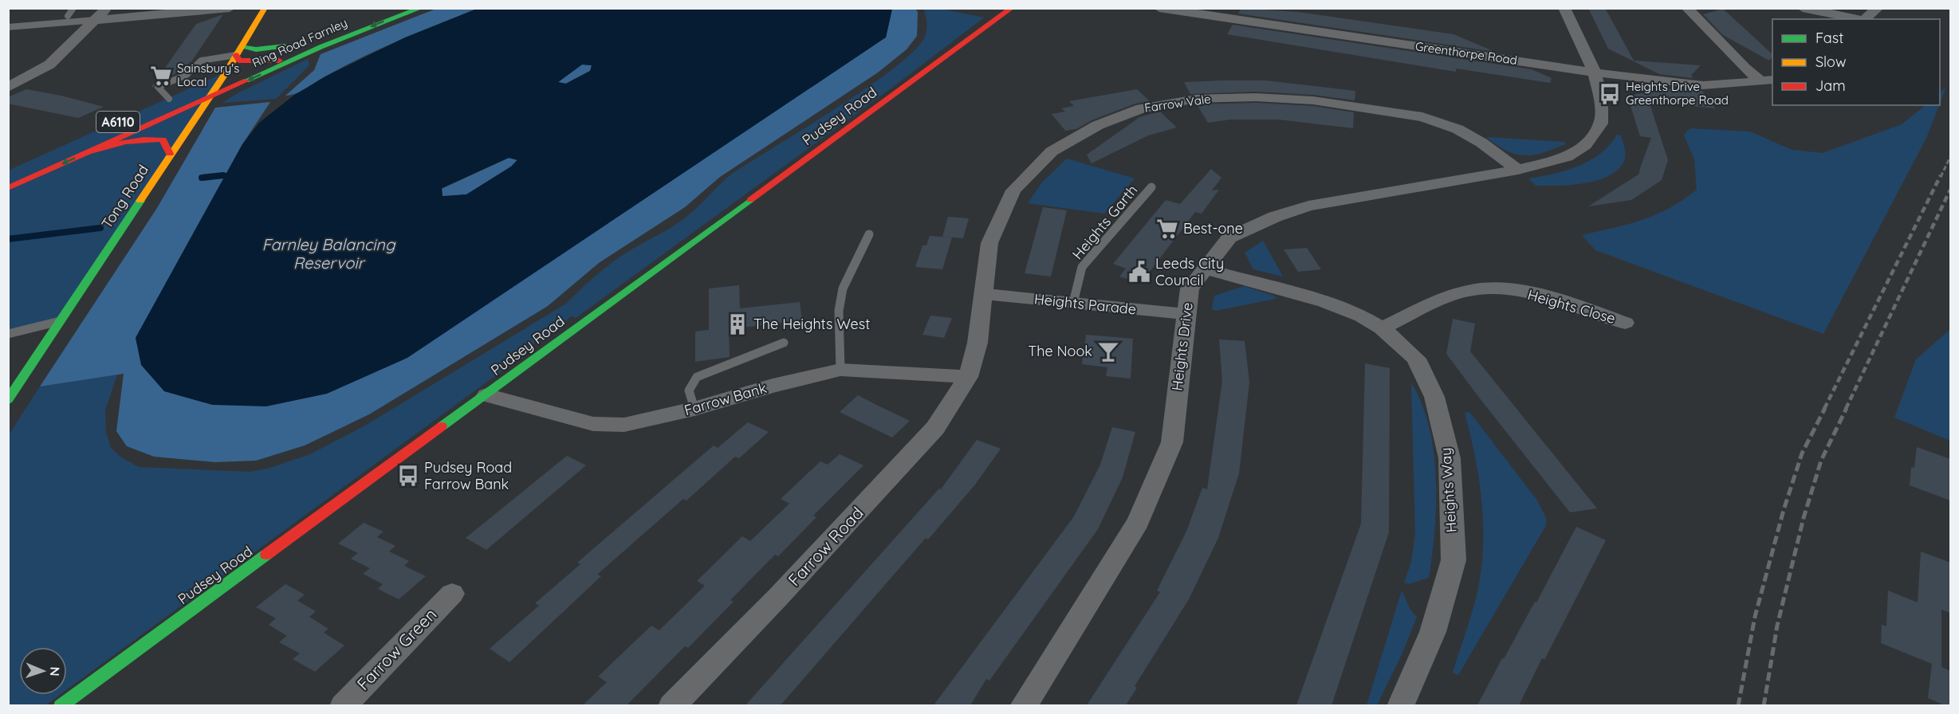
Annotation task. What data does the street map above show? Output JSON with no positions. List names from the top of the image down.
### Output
{
  "streets": {
    "main road": [
      "Ring Road Farnley",
      "Pudsey Road",
      "A6110",
      "Tong Road"
    ],
    "street": [
      "Greenthorpe Road",
      "Farrow Vale",
      "Heights Parade",
      "Heights Close",
      "Heights Drive",
      "Farrow Bank",
      "Heights Way",
      "Farrow Road",
      "Farrow Green"
    ],
    "lane": ["Heights Garth"]
  },
  "crossings": [
    ["Ring Road Farnley", "A6110"],
    ["Ring Road Farnley", "Tong Road"],
    ["Greenthorpe Road", "Heights Drive"],
    ["Farrow Vale", "Heights Parade"],
    ["Farrow Vale", "Heights Drive"],
    ["Farrow Vale", "Farrow Bank"],
    ["Farrow Vale", "Farrow Road"],
    ["Pudsey Road", "Farrow Bank"],
    ["Heights Garth", "Heights Parade"],
    ["Heights Parade", "Heights Drive"],
    ["Heights Close", "Heights Way"],
    ["Heights Drive", "Heights Way"],
    ["Farrow Bank", "Farrow Road"]
  ],
  "water": ["Farnley Balancing Reservoir"],
  "places": {
    "supermarket": ["Sainsbury's Local", "Best-one"],
    "bus stop": ["Heights Drive Greenthorpe Road", "Pudsey Road Farrow Bank"],
    "public building": ["Leeds City Council"],
    "building": ["The Heights West"],
    "bar": ["The Nook"]
  },
  "legend": ["Fast", "Slow", "Jam"],
  "north": "right"
}
